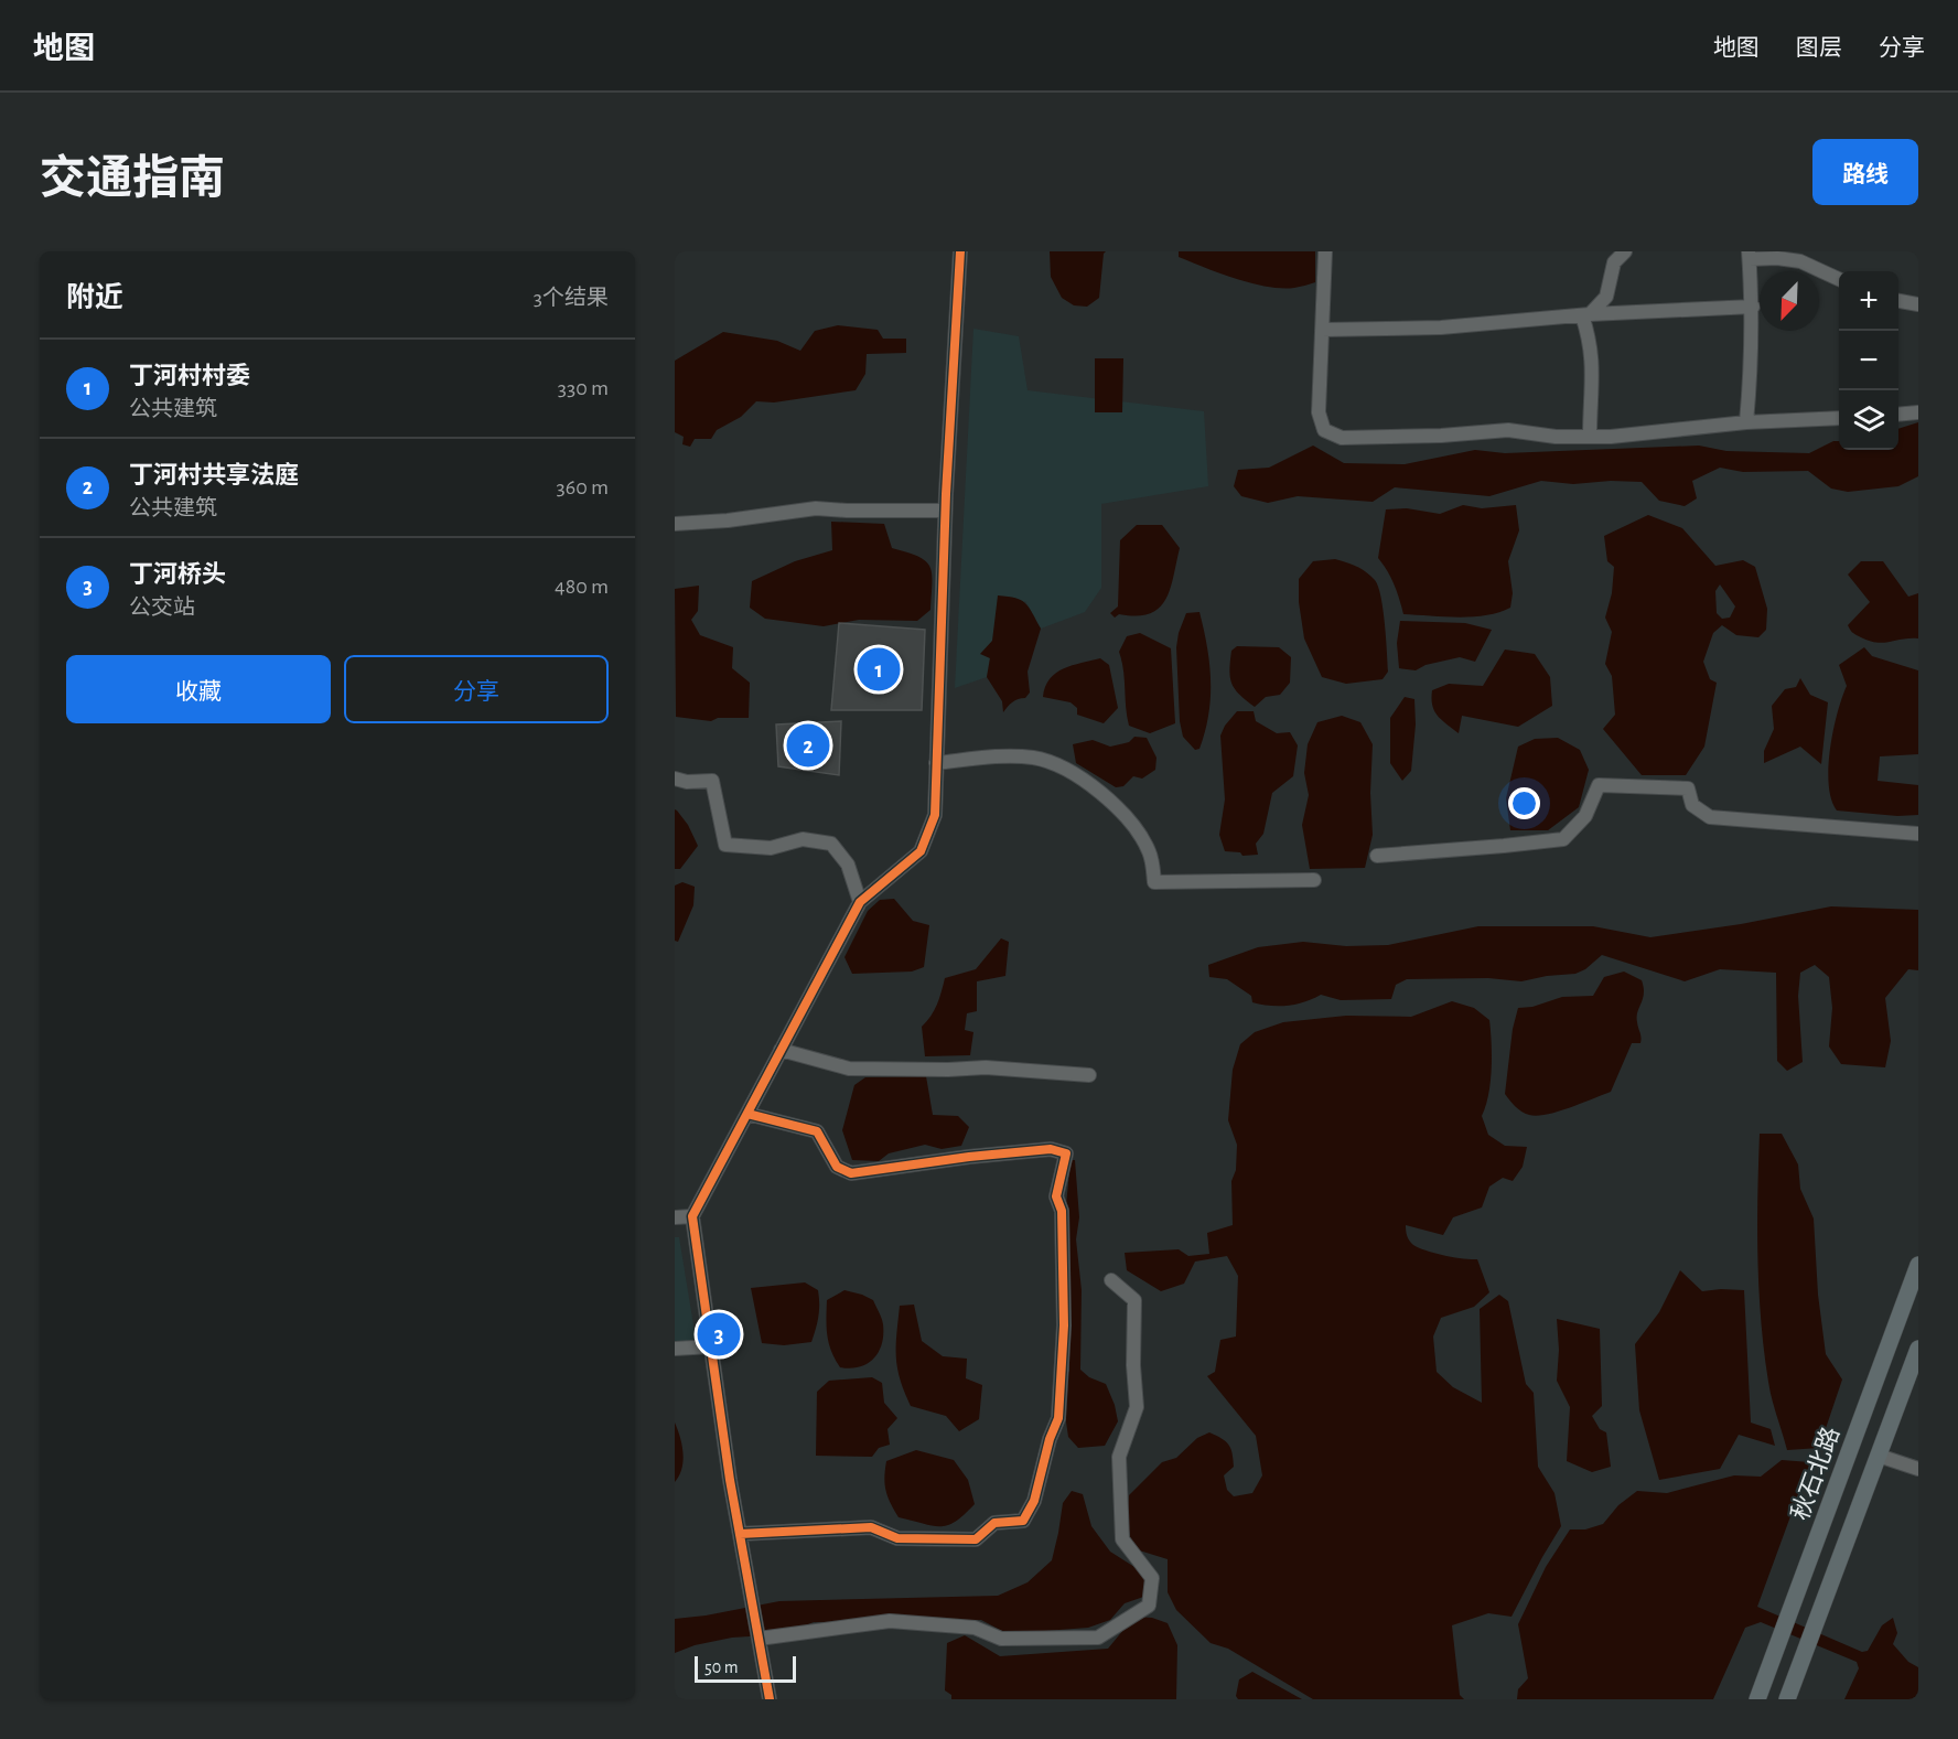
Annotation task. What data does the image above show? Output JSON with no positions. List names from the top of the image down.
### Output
{
  "streets": {
    "main road": ["秋石北路"]
  },
  "scale_bar": "50 m",
  "north": "bottom left",
  "page": {
    "header": "地图",
    "nav": ["地图", "图层", "分享"],
    "title": "交通指南",
    "buttons": [
      "路线",
      ["收藏", "分享"]
    ],
    "heading": ["附近", "3个结果"],
    "map_buttons": ["+", "−"],
    "list": [
      {
        "mark": "1",
        "name": "丁河村村委",
        "note": "公共建筑",
        "value": "330 m"
      },
      {
        "mark": "2",
        "name": "丁河村共享法庭",
        "note": "公共建筑",
        "value": "360 m"
      },
      {
        "mark": "3",
        "name": "丁河桥头",
        "note": "公交站",
        "value": "480 m"
      }
    ],
    "pins": ["1", "2", "3"],
    "scale": "50 m"
  }
}
